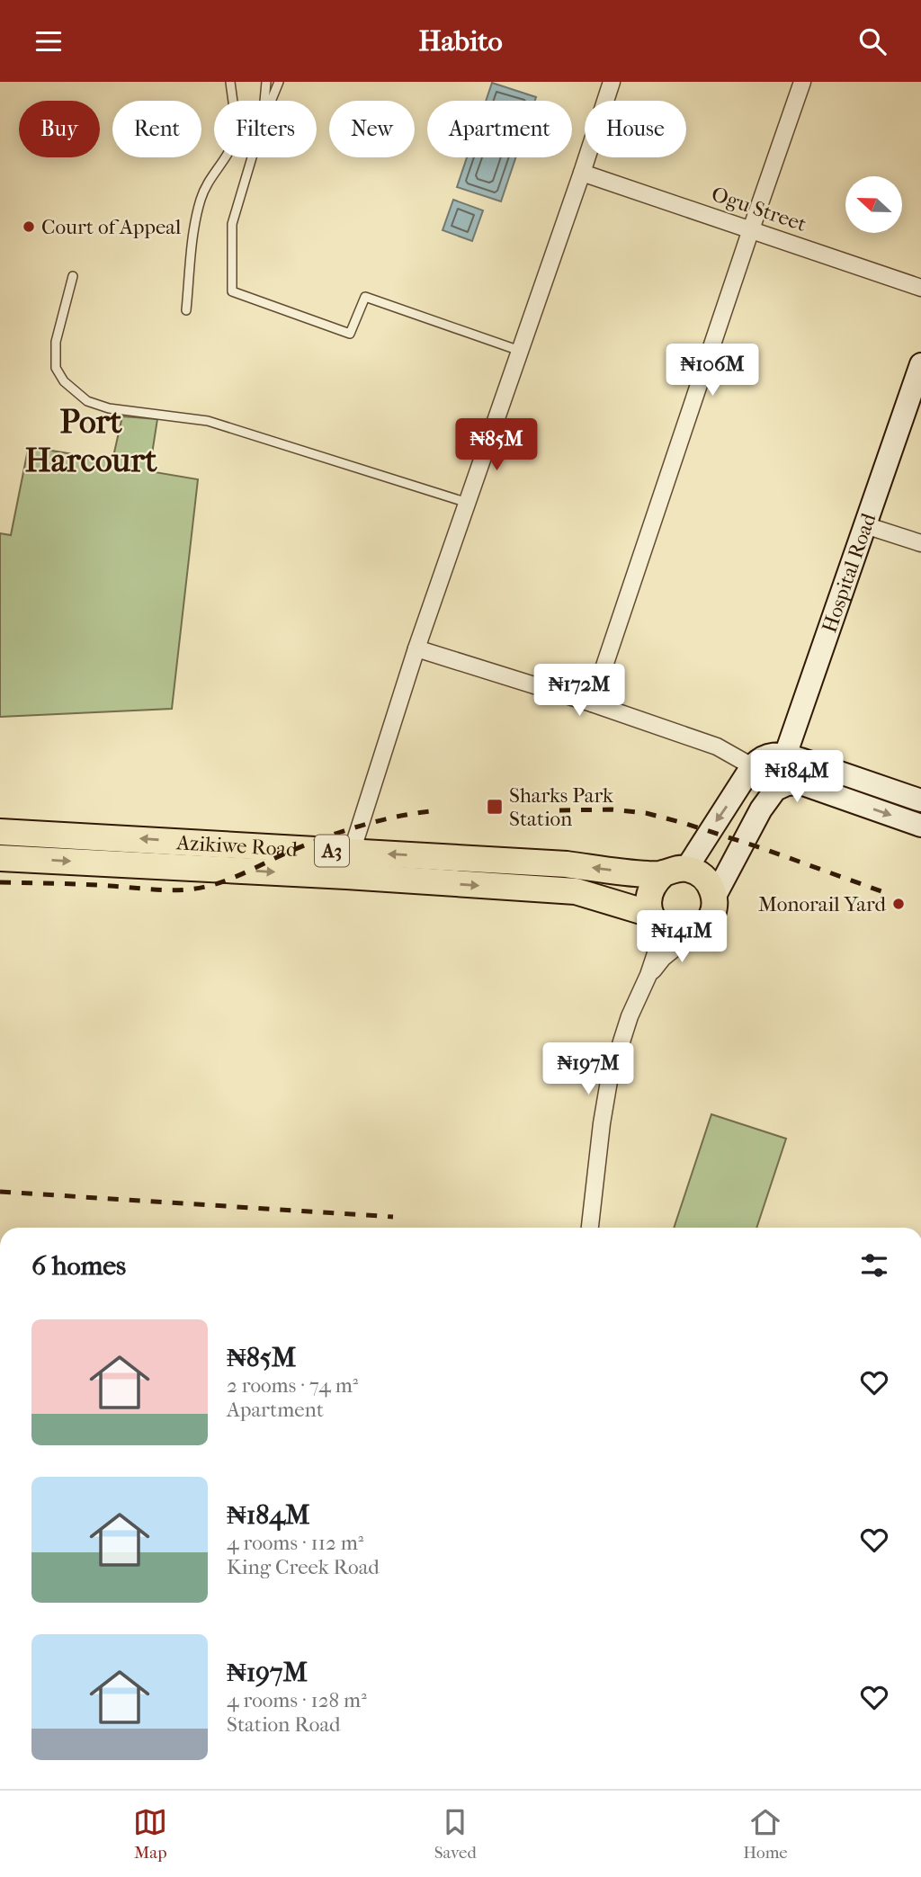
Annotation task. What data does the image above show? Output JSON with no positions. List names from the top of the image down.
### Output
{
  "streets": {
    "main road": ["Azikiwe Road", "A3"],
    "street": ["Ogu Street", "Hospital Road"]
  },
  "crossings": [
    ["Azikiwe Road", "A3"]
  ],
  "districts": ["Port Harcourt"],
  "places": {
    "other": ["Court of Appeal", "Monorail Yard"],
    "transit": ["Sharks Park Station"]
  },
  "north": "left",
  "page": {
    "header": "Habito",
    "chip": [
      "Buy",
      "Rent",
      "Filters",
      "New",
      "Apartment",
      "House"
    ],
    "price": [
      "₦106M",
      "₦85M",
      "₦172M",
      "₦184M",
      "₦141M",
      "₦197M"
    ],
    "heading": "6 homes",
    "list": [
      {
        "name": "₦85M",
        "note": "2 rooms · 74 m² · Apartment"
      },
      {
        "name": "₦184M",
        "note": "4 rooms · 112 m² · King Creek Road"
      },
      {
        "name": "₦197M",
        "note": "4 rooms · 128 m² · Station Road"
      }
    ],
    "tabs": ["Map", "Saved", "Home"]
  }
}
